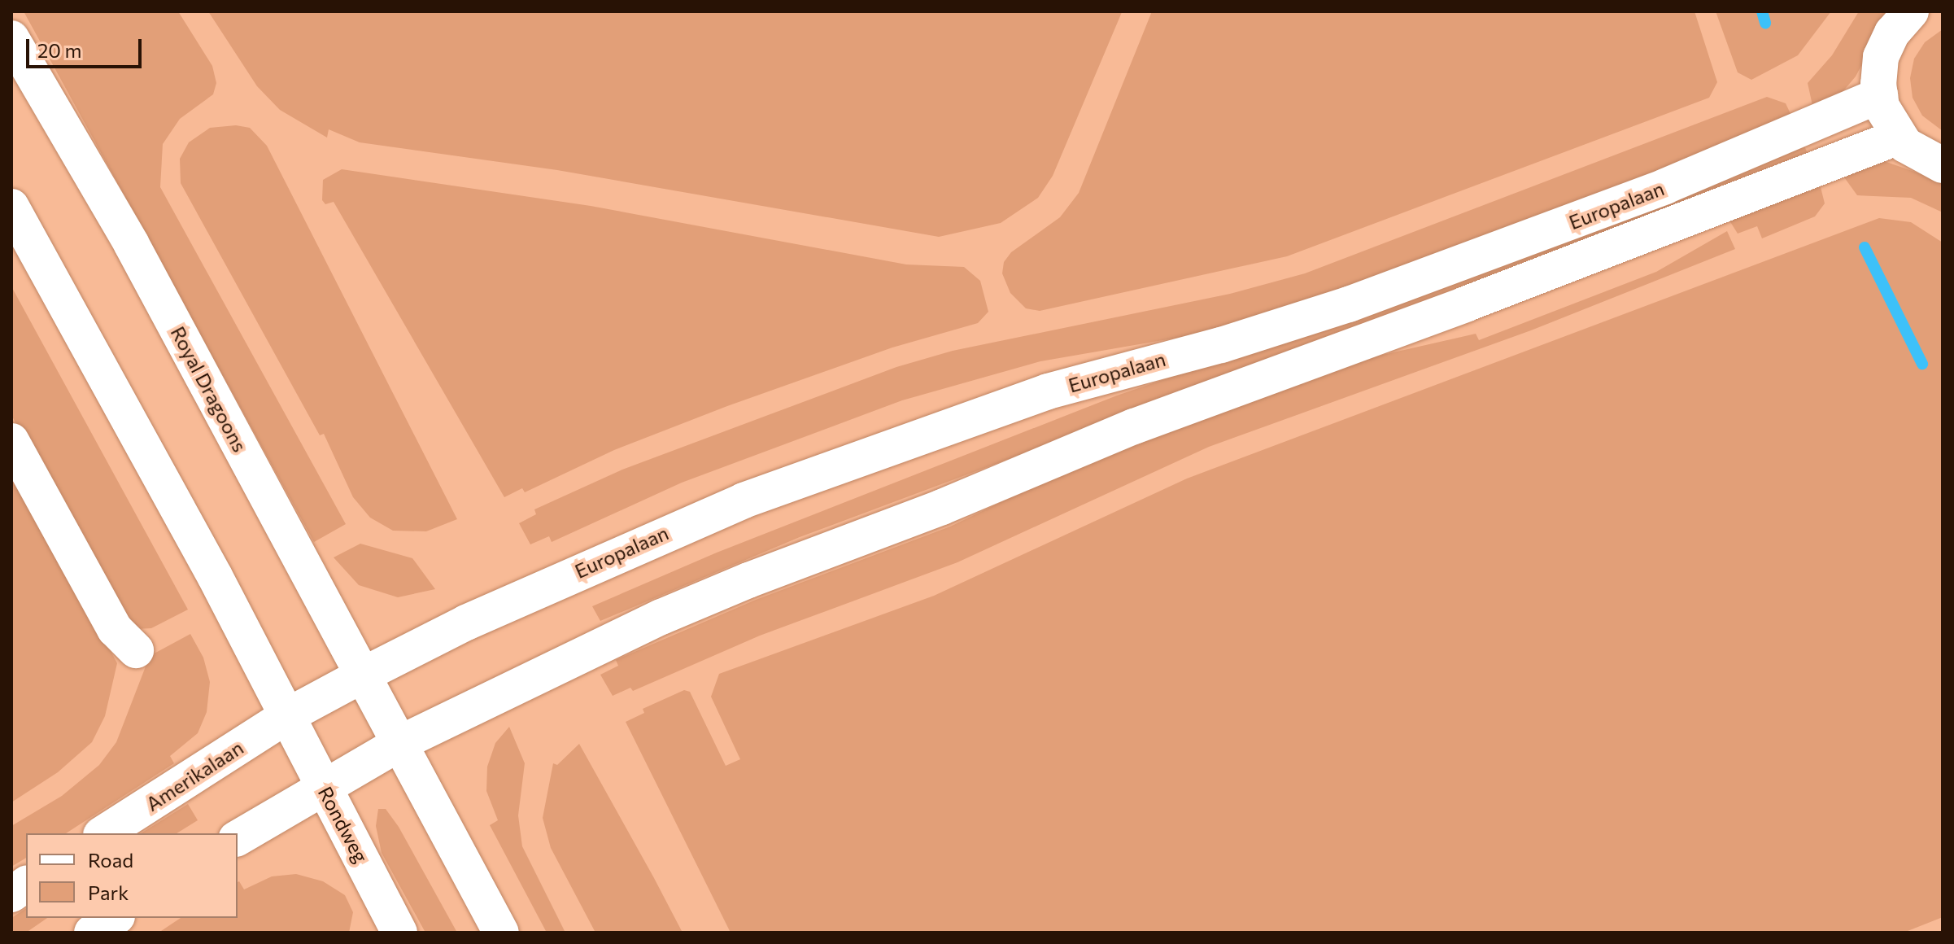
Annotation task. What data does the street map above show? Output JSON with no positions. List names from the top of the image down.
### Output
{
  "streets": {
    "street": [
      "Europalaan",
      "Royal Dragoons",
      "Amerikalaan",
      "Rondweg"
    ]
  },
  "crossings": [
    ["Europalaan", "Royal Dragoons"],
    ["Europalaan", "Amerikalaan"],
    ["Europalaan", "Rondweg"],
    ["Amerikalaan", "Rondweg"]
  ],
  "legend": ["Road", "Park"],
  "scale_bar": "20 m"
}
